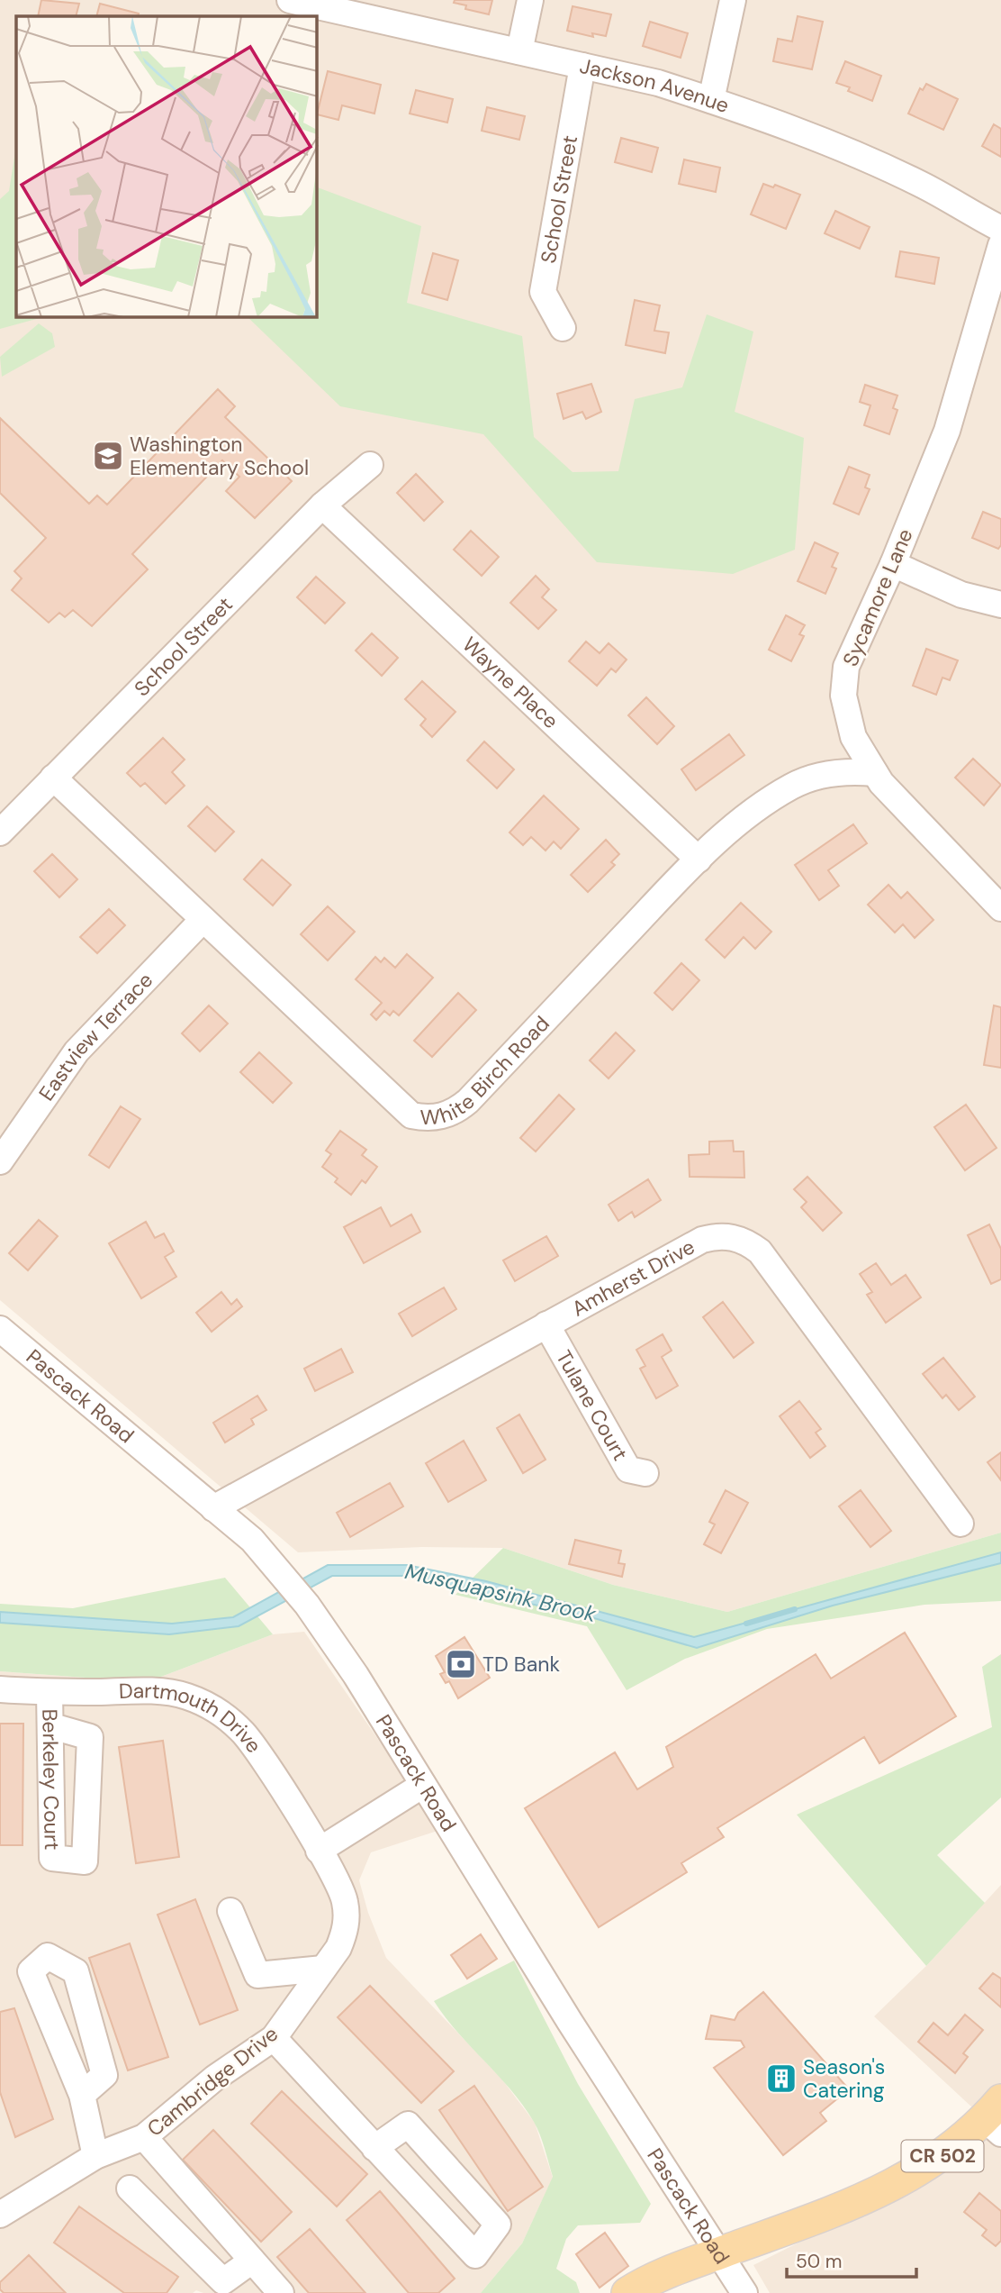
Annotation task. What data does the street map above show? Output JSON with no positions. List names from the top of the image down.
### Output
{
  "streets": {
    "main road": ["CR 502"],
    "street": [
      "Jackson Avenue",
      "School Street",
      "Sycamore Lane",
      "Wayne Place",
      "Eastview Terrace",
      "White Birch Road",
      "Amherst Drive",
      "Pascack Road",
      "Tulane Court",
      "Dartmouth Drive",
      "Berkeley Court",
      "Cambridge Drive"
    ]
  },
  "crossings": [
    ["Jackson Avenue", "School Street"],
    ["School Street", "Wayne Place"],
    ["School Street", "White Birch Road"],
    ["Sycamore Lane", "White Birch Road"],
    ["Wayne Place", "White Birch Road"],
    ["Eastview Terrace", "White Birch Road"],
    ["Amherst Drive", "Pascack Road"],
    ["Amherst Drive", "Tulane Court"],
    ["Pascack Road", "CR 502"],
    ["Dartmouth Drive", "Berkeley Court"],
    ["Dartmouth Drive", "Cambridge Drive"]
  ],
  "water": ["Musquapsink Brook"],
  "places": {
    "school or university": ["Washington Elementary School"],
    "bank": ["TD Bank"],
    "building": ["Season's Catering"]
  },
  "scale_bar": "50 m"
}
